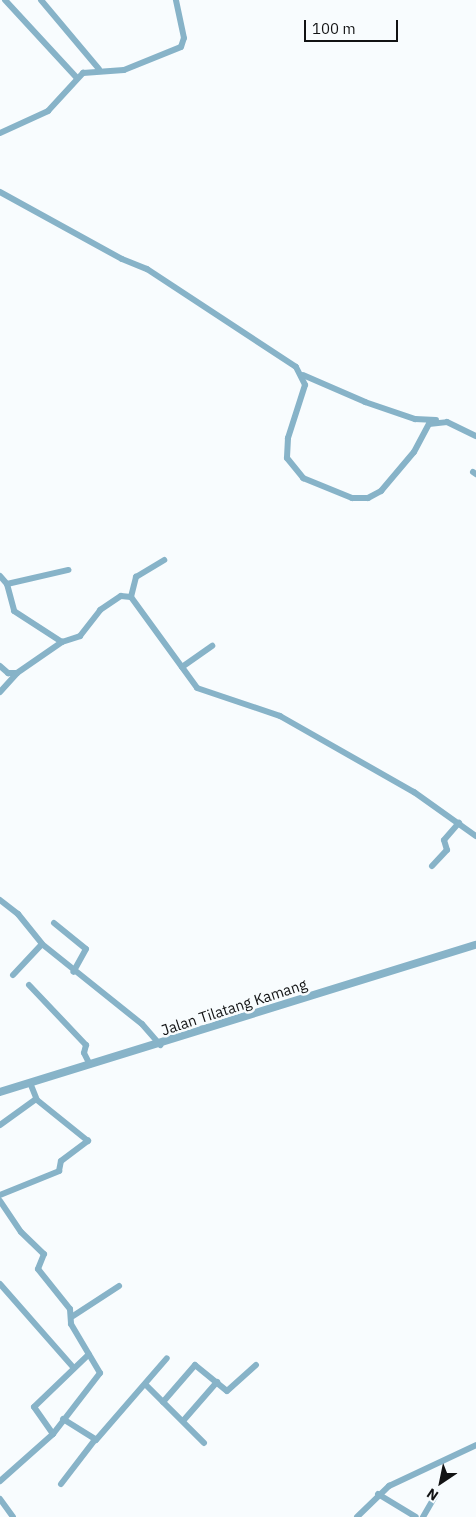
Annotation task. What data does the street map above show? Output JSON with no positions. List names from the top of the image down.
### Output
{
  "streets": {
    "street": ["Jalan Tilatang Kamang"]
  },
  "scale_bar": "100 m",
  "north": "bottom left"
}
